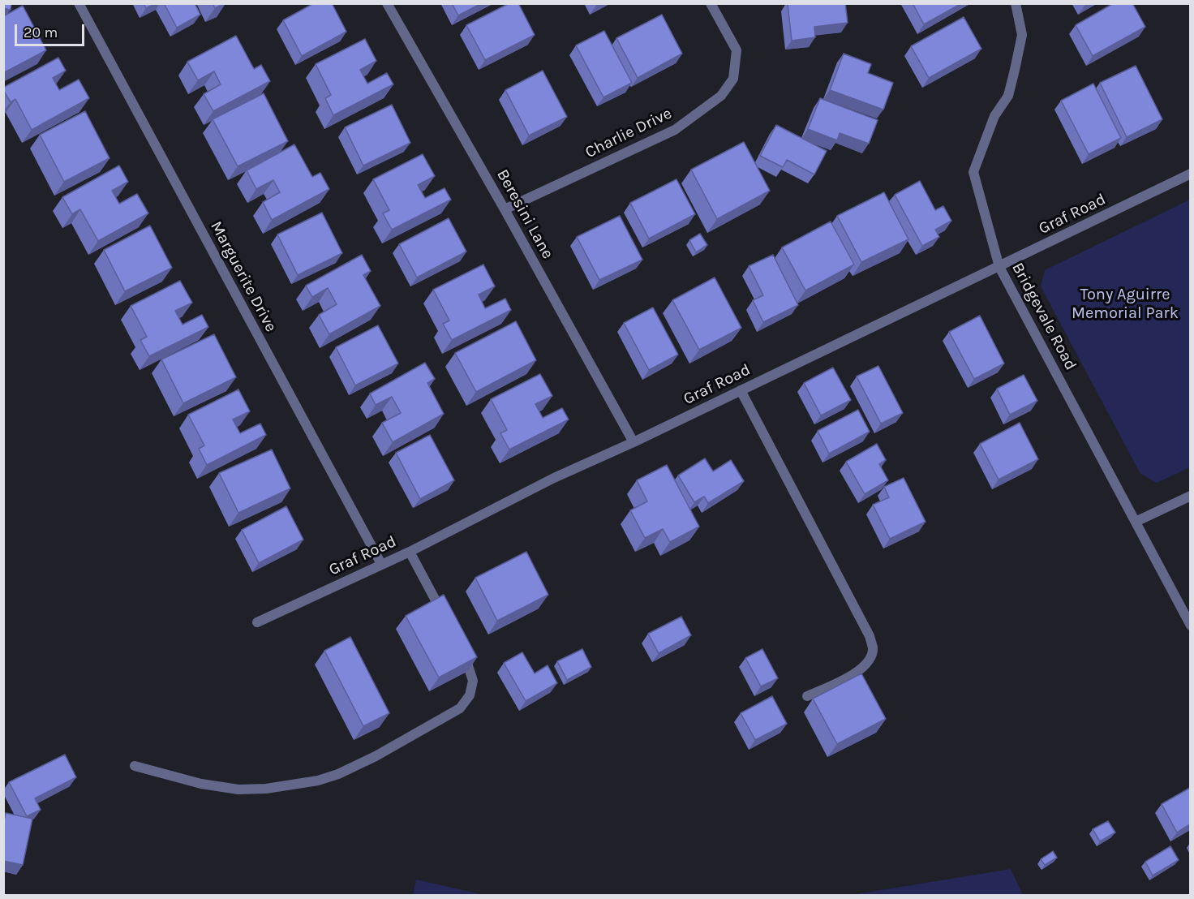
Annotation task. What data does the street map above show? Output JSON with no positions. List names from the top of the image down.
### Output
{
  "streets": {
    "street": [
      "Charlie Drive",
      "Beresini Lane",
      "Graf Road",
      "Marguerite Drive",
      "Bridgevale Road"
    ]
  },
  "crossings": [
    ["Charlie Drive", "Beresini Lane"],
    ["Beresini Lane", "Graf Road"],
    ["Graf Road", "Marguerite Drive"],
    ["Graf Road", "Bridgevale Road"]
  ],
  "parks": ["Tony Aguirre Memorial Park"],
  "scale_bar": "20 m"
}
